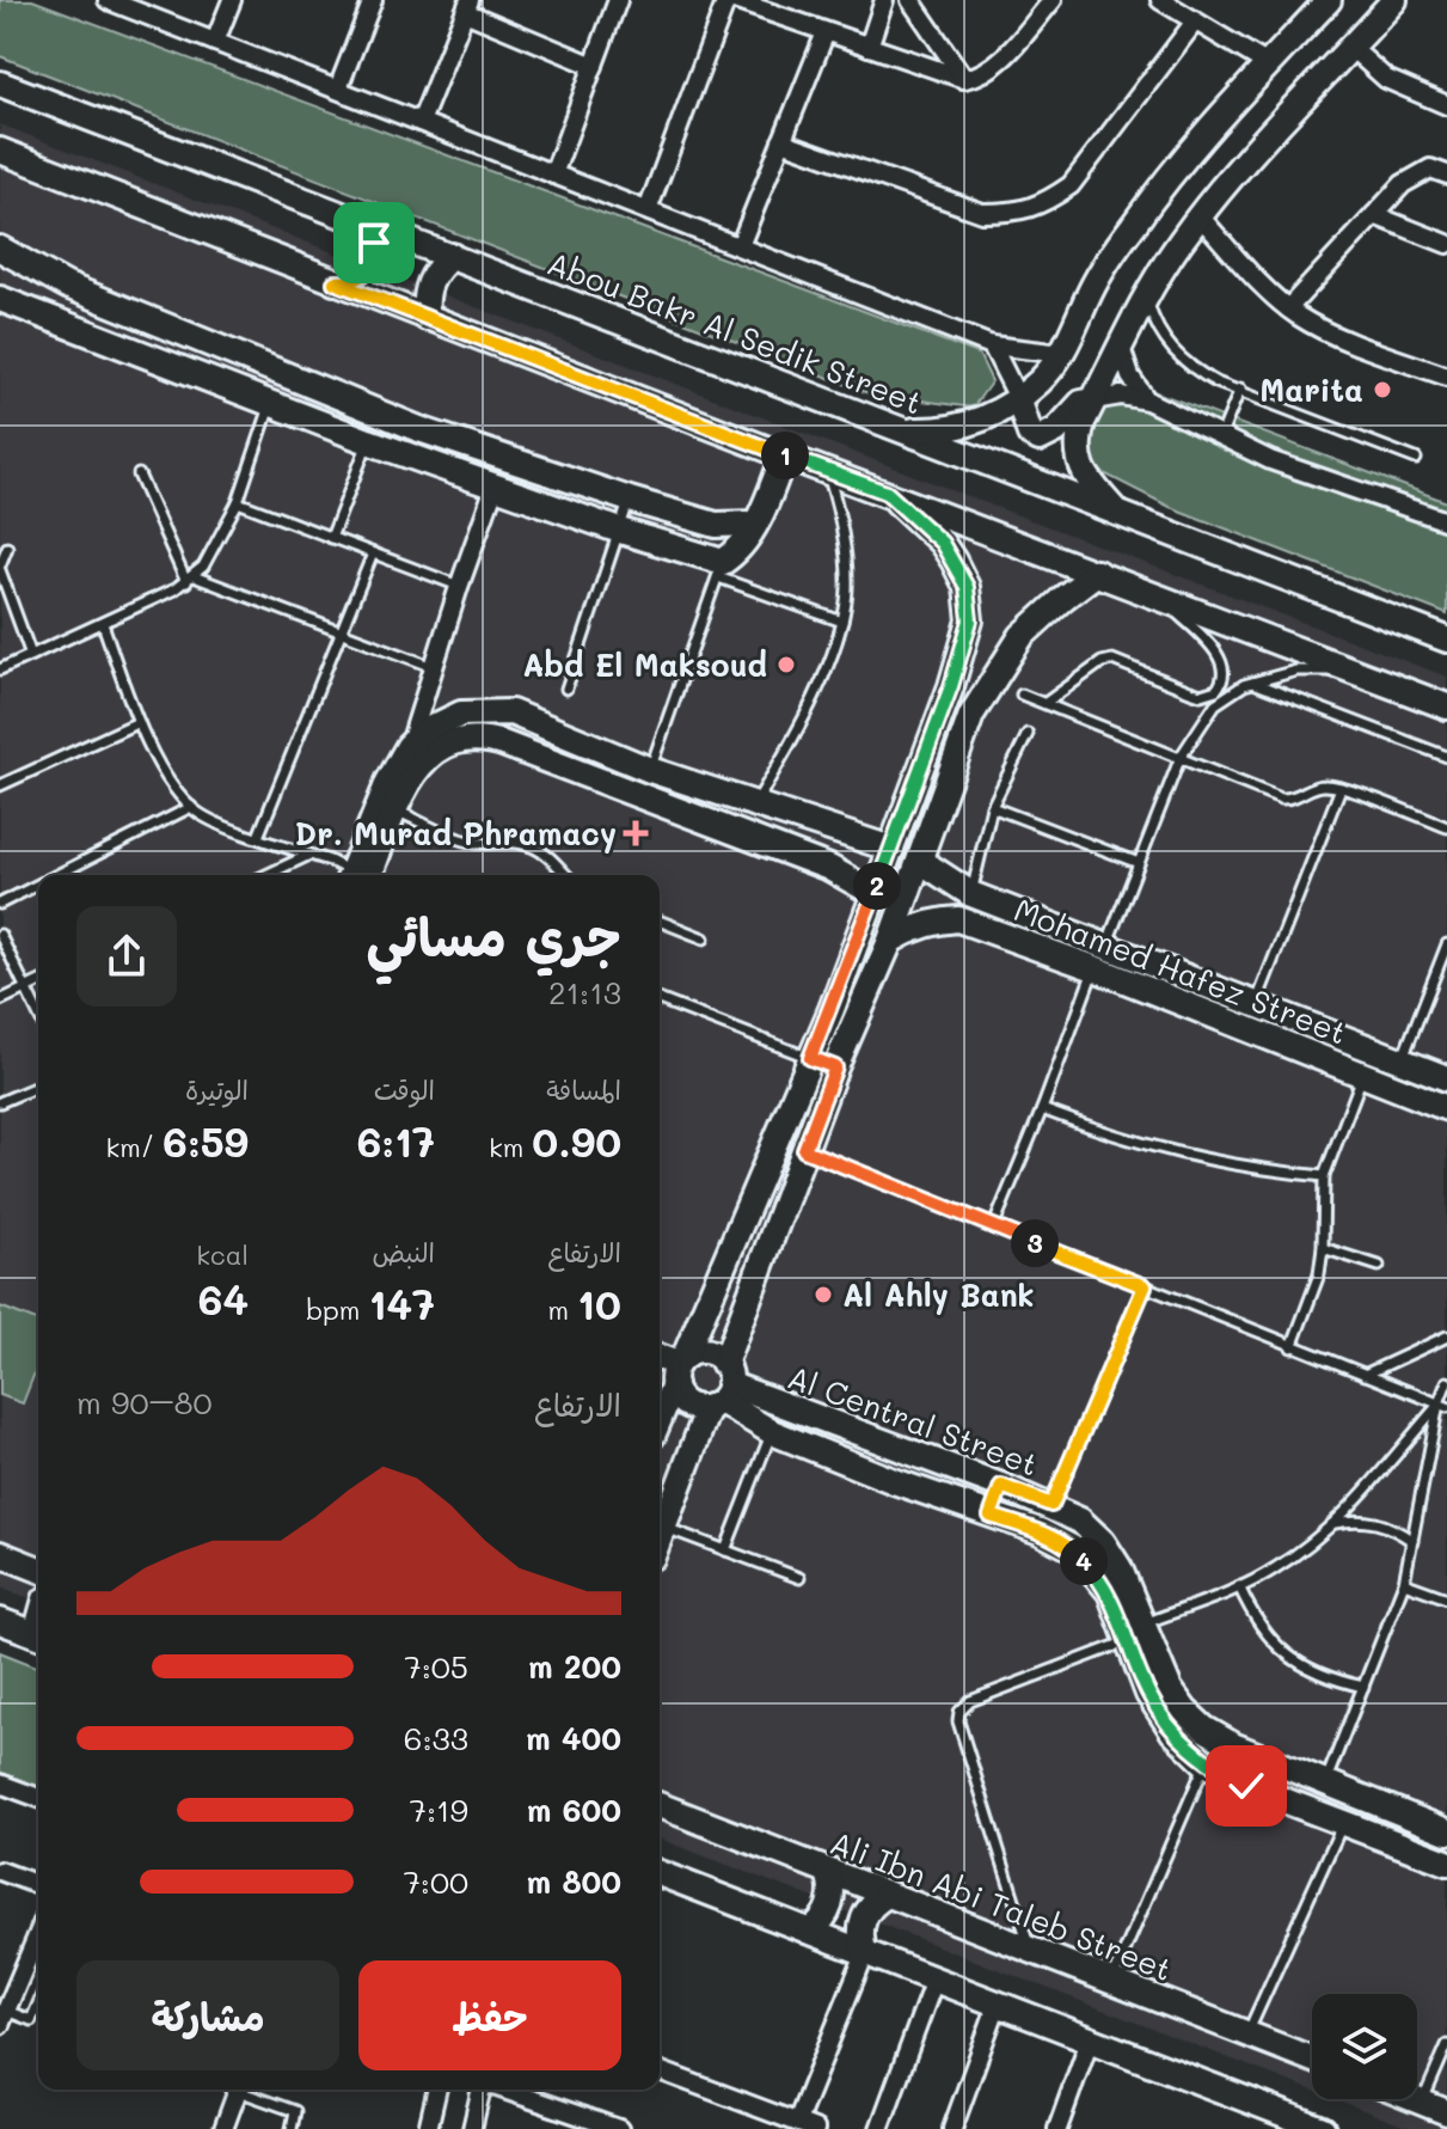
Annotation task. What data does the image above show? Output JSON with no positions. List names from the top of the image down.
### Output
{
  "streets": {
    "street": [
      "Abou Bakr Al Sedik Street",
      "Mohamed Hafez Street",
      "Al Central Street",
      "Ali Ibn Abi Taleb Street"
    ]
  },
  "places": {
    "other": ["Marita", "Abd El Maksoud", "Al Ahly Bank"],
    "health": ["Dr. Murad Phramacy"]
  },
  "page": {
    "pins": [
      "1",
      "2",
      "3",
      "4"
    ],
    "heading": ["جري مسائي", "21:13"],
    "stats": [
      ["المسافة", "0.90 km"],
      ["الوقت", "6:17"],
      ["الوتيرة", "6:59 /km"],
      ["الارتفاع", "10 m"],
      ["النبض", "147 bpm"],
      ["kcal", "64"]
    ],
    "chart": ["الارتفاع", "80–90 m"],
    "list": [
      {
        "name": "200 m",
        "note": "7:05"
      },
      {
        "name": "400 m",
        "note": "6:33"
      },
      {
        "name": "600 m",
        "note": "7:19"
      },
      {
        "name": "800 m",
        "note": "7:00"
      }
    ],
    "buttons": ["حفظ", "مشاركة"]
  }
}
